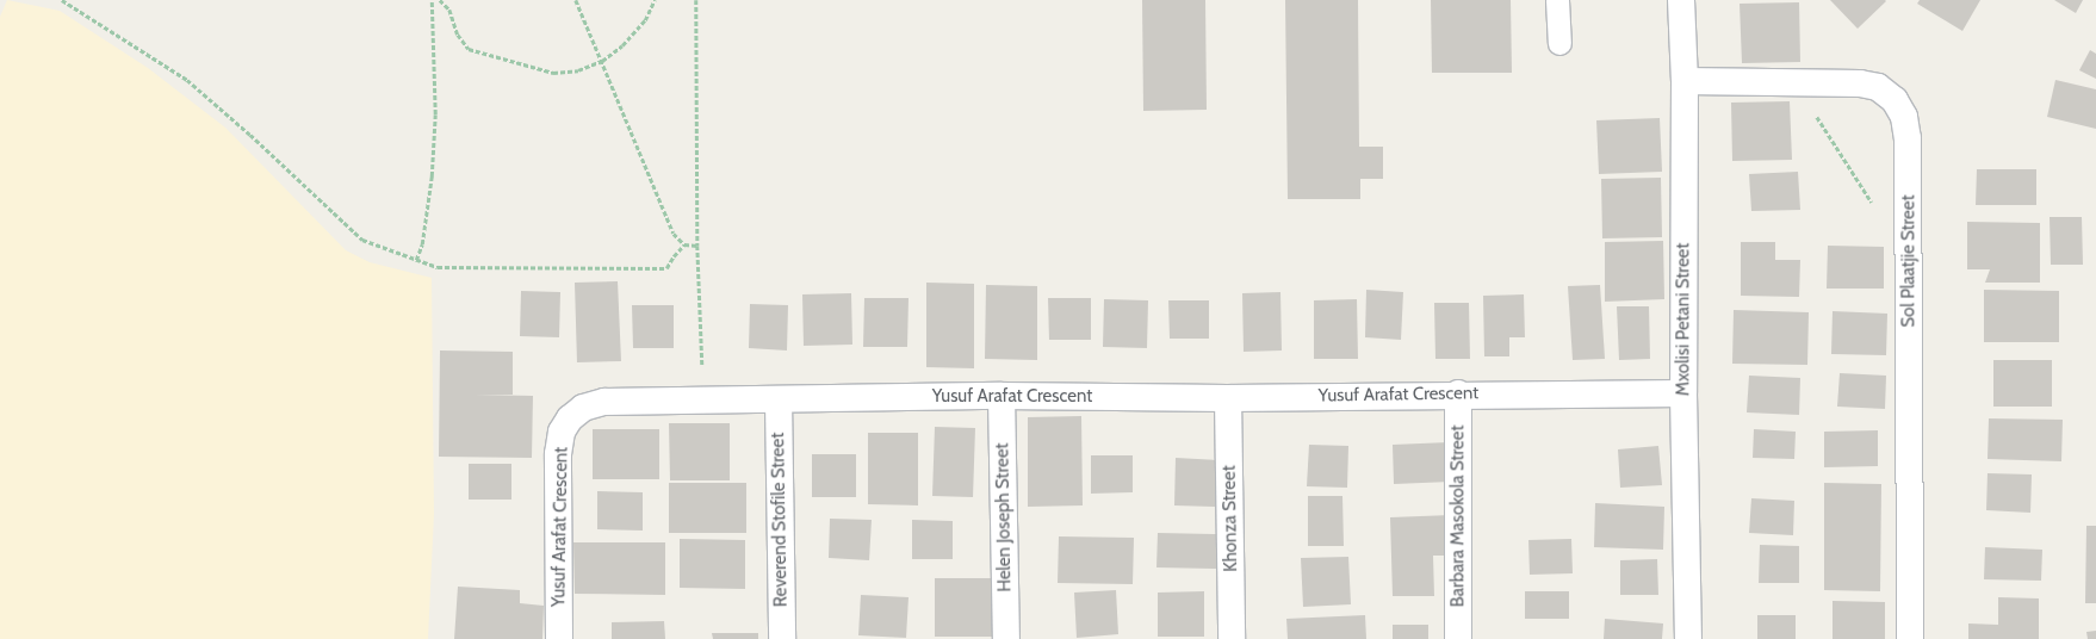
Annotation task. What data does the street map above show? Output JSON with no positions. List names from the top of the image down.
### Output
{
  "streets": {
    "street": [
      "Sol Plaatjie Street",
      "Mxolisi Petani Street",
      "Yusuf Arafat Crescent",
      "Barbara Masokola Street",
      "Helen Joseph Street",
      "Khonza Street",
      "Reverend Stofile Street"
    ]
  },
  "crossings": [
    ["Sol Plaatjie Street", "Mxolisi Petani Street"],
    ["Mxolisi Petani Street", "Yusuf Arafat Crescent"],
    ["Yusuf Arafat Crescent", "Barbara Masokola Street"],
    ["Yusuf Arafat Crescent", "Helen Joseph Street"],
    ["Yusuf Arafat Crescent", "Khonza Street"],
    ["Yusuf Arafat Crescent", "Reverend Stofile Street"]
  ]
}
